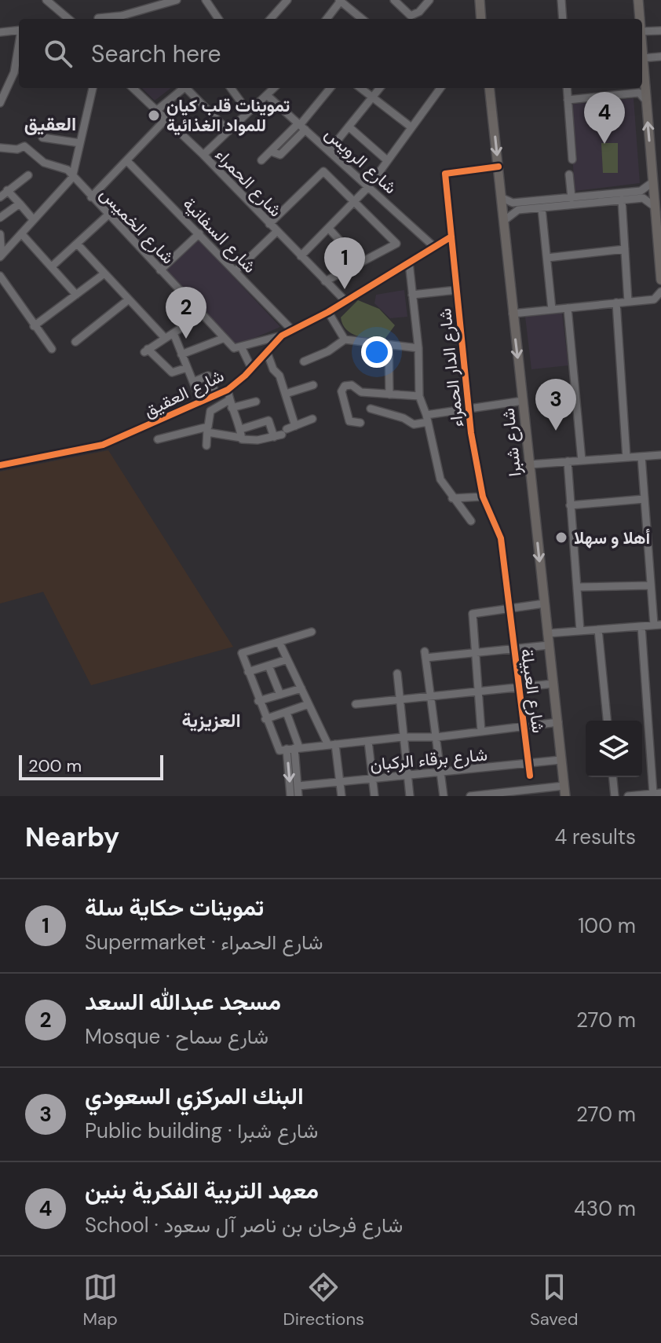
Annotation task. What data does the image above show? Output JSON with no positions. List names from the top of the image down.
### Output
{
  "streets": {
    "main road": ["شارع شبرا"],
    "street": [
      "شارع الرويس",
      "شارع الحمراء",
      "شارع الخميس",
      "شارع السفانية",
      "شارع الدار الحمراء",
      "شارع العقيق",
      "شارع العبيلة",
      "شارع برقاء الركبان"
    ]
  },
  "crossings": [
    ["شارع الرويس", "شارع العقيق"],
    ["شارع الحمراء", "شارع العقيق"],
    ["شارع الخميس", "شارع العقيق"],
    ["شارع السفانية", "شارع العقيق"],
    ["شارع الدار الحمراء", "شارع العقيق"],
    ["شارع الدار الحمراء", "شارع شبرا"],
    ["شارع الدار الحمراء", "شارع العبيلة"],
    ["شارع شبرا", "شارع برقاء الركبان"],
    ["شارع العبيلة", "شارع برقاء الركبان"]
  ],
  "one_way": ["شارع شبرا"],
  "districts": ["العقيق", "العزيزية"],
  "places": ["تموينات قلب كيان للمواد الغذائية", "أهلا و سهلا"],
  "scale_bar": "200 m",
  "page": {
    "search": "Search here",
    "pins": [
      "4",
      "1",
      "2",
      "3"
    ],
    "scale": "200 m",
    "heading": ["Nearby", "4 results"],
    "list": [
      {
        "mark": "1",
        "name": "تموينات حكاية سلة",
        "note": "Supermarket · شارع الحمراء",
        "value": "100 m"
      },
      {
        "mark": "2",
        "name": "مسجد عبدالله السعد",
        "note": "Mosque · شارع سماح",
        "value": "270 m"
      },
      {
        "mark": "3",
        "name": "البنك المركزي السعودي",
        "note": "Public building · شارع شبرا",
        "value": "270 m"
      },
      {
        "mark": "4",
        "name": "معهد التربية الفكرية بنين",
        "note": "School · شارع فرحان بن ناصر آل سعود",
        "value": "430 m"
      }
    ],
    "nav": ["Map", "Directions", "Saved"]
  }
}
